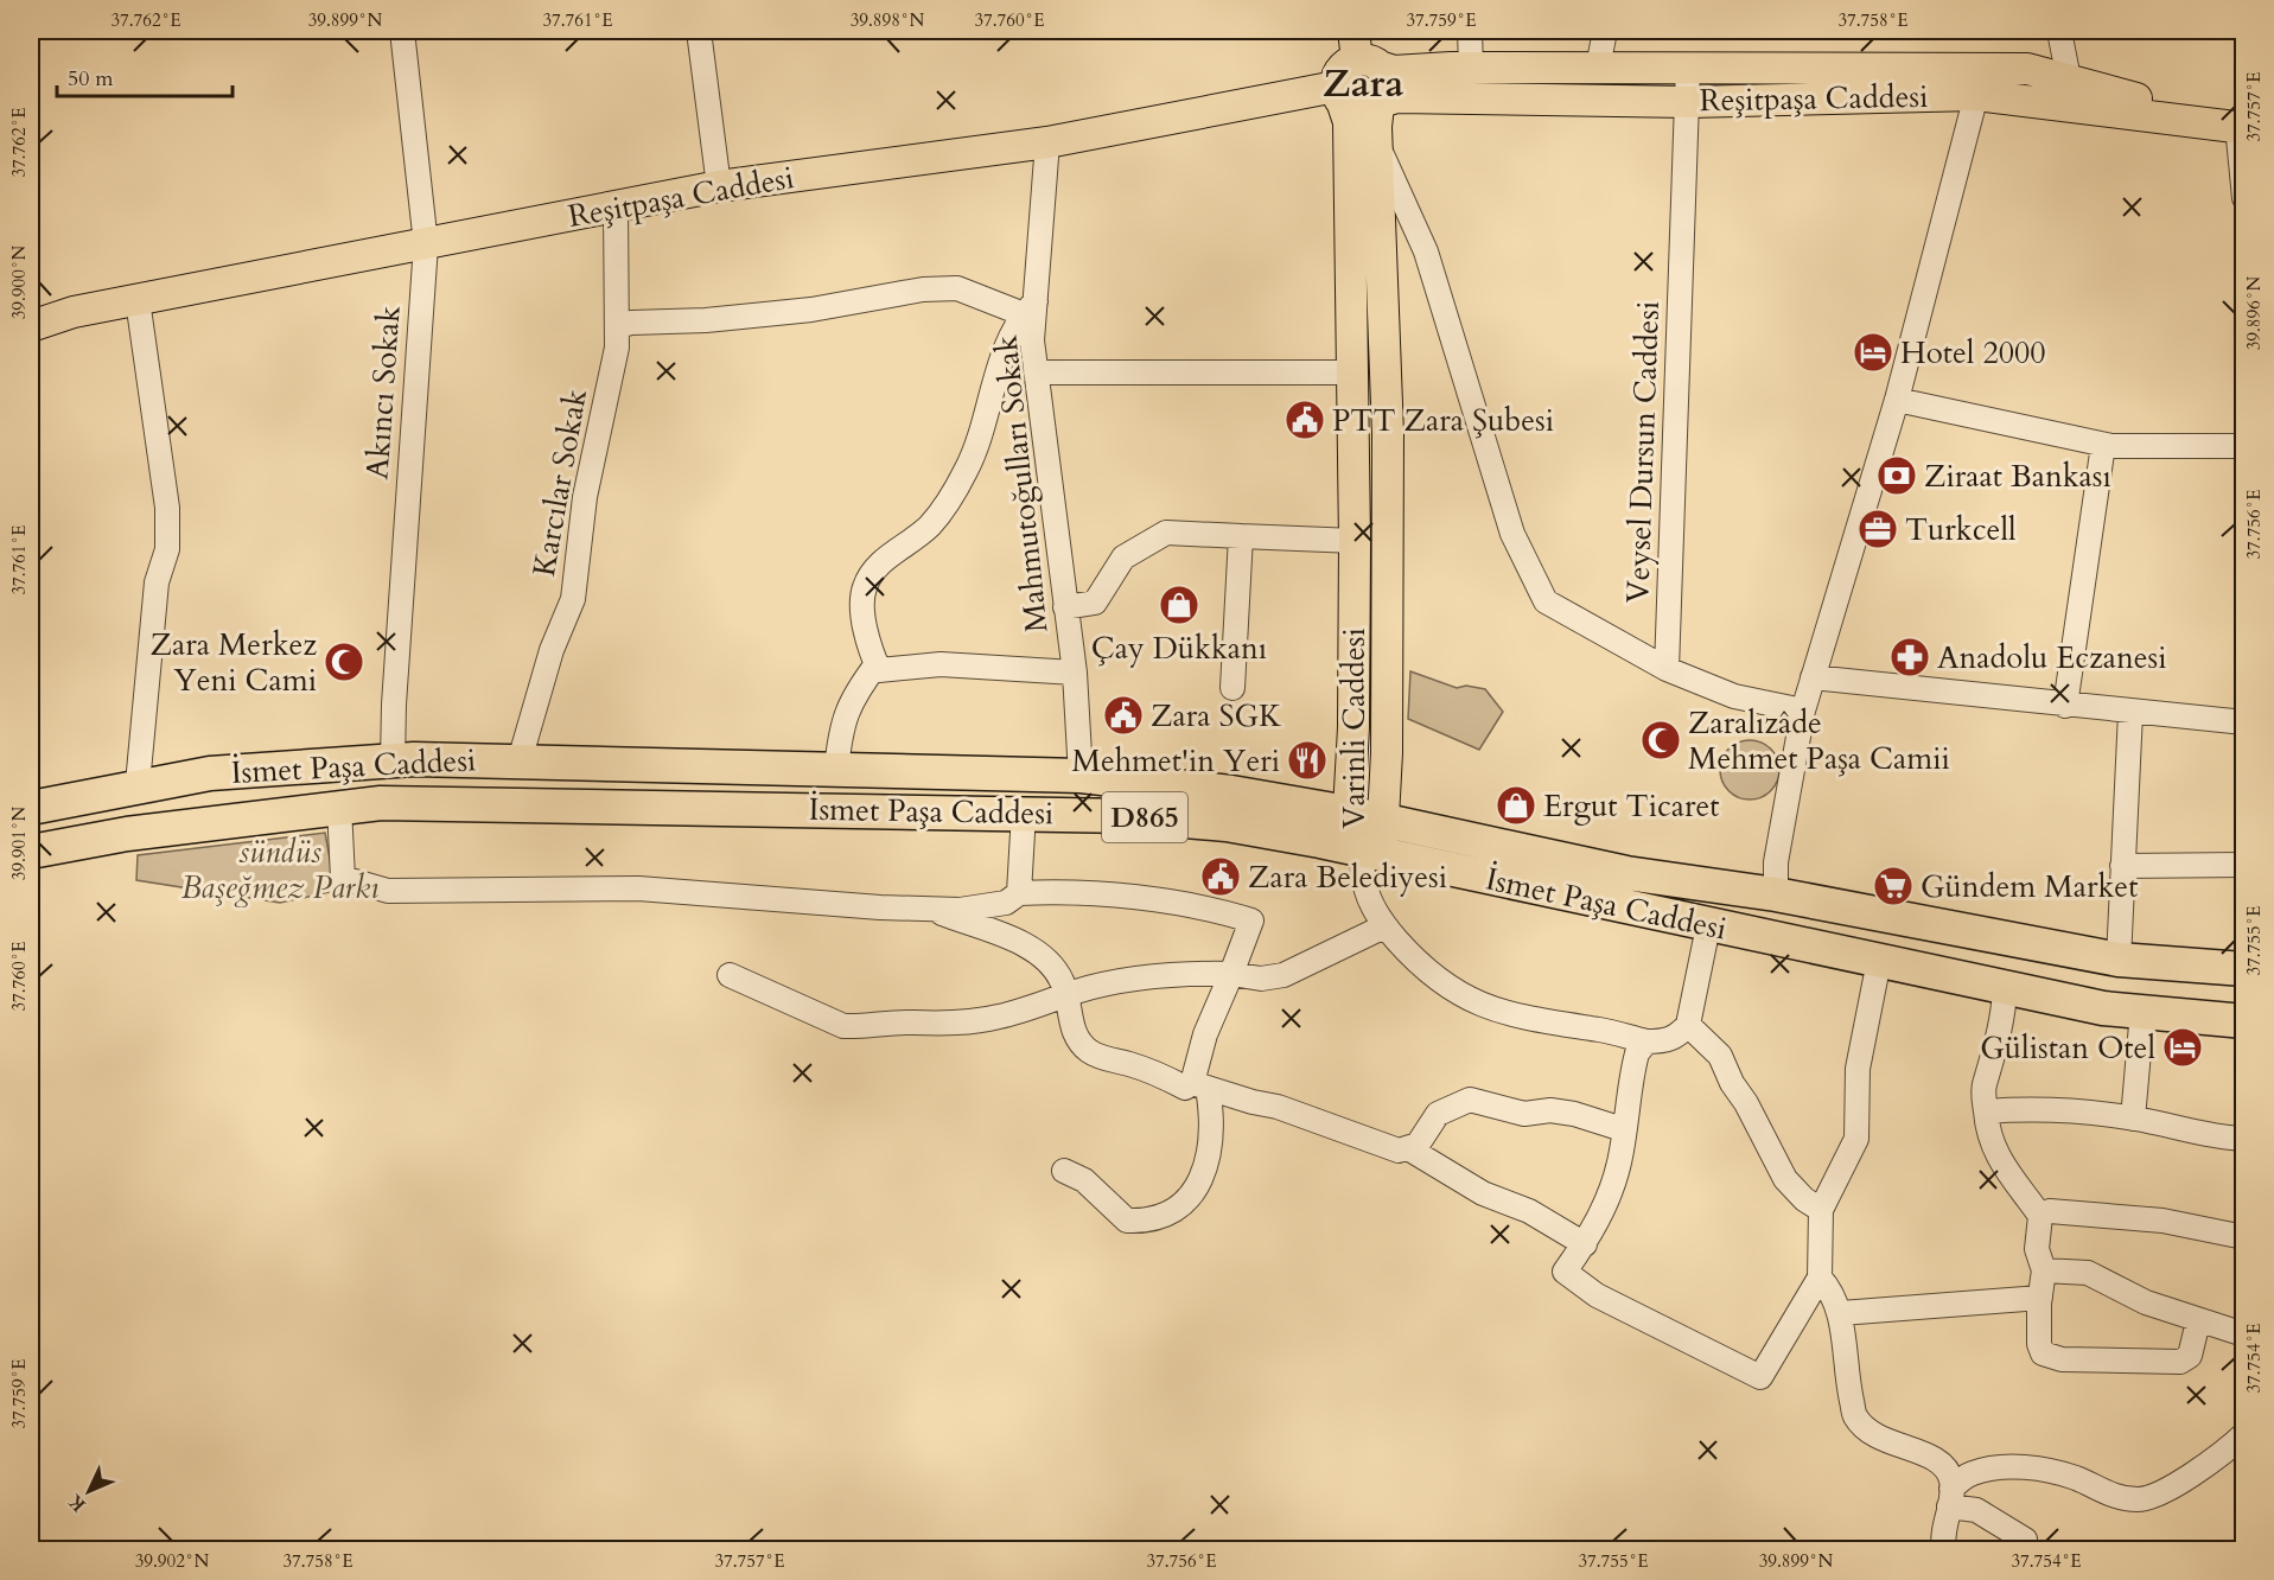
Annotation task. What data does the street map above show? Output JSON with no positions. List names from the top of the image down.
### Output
{
  "streets": {
    "highway": ["İsmet Paşa Caddesi", "D865"],
    "main road": ["Reşitpaşa Caddesi", "Varinli Caddesi"],
    "street": [
      "Akıncı Sokak",
      "Veysel Dursun Caddesi",
      "Karcılar Sokak",
      "Mahmutoğulları Sokak"
    ]
  },
  "crossings": [
    ["Reşitpaşa Caddesi", "Akıncı Sokak"],
    ["Reşitpaşa Caddesi", "Veysel Dursun Caddesi"],
    ["Reşitpaşa Caddesi", "Karcılar Sokak"],
    ["Reşitpaşa Caddesi", "Mahmutoğulları Sokak"],
    ["Reşitpaşa Caddesi", "Varinli Caddesi"],
    ["Akıncı Sokak", "İsmet Paşa Caddesi"],
    ["Karcılar Sokak", "İsmet Paşa Caddesi"],
    ["Mahmutoğulları Sokak", "İsmet Paşa Caddesi"],
    ["Varinli Caddesi", "İsmet Paşa Caddesi"]
  ],
  "districts": ["Zara"],
  "parks": ["sündüs Başeğmez Parkı"],
  "places": {
    "hotel": ["Hotel 2000", "Gülistan Otel"],
    "public building": ["PTT Zara Şubesi", "Zara SGK", "Zara Belediyesi"],
    "bank": ["Ziraat Bankası"],
    "office": ["Turkcell"],
    "shop": ["Çay Dükkanı", "Ergut Ticaret"],
    "pharmacy": ["Anadolu Eczanesi"],
    "mosque": ["Zara Merkez Yeni Cami", "Zaralızâde Mehmet Paşa Camii"],
    "restaurant": ["Mehmet'in Yeri"],
    "supermarket": ["Gündem Market"]
  },
  "scale_bar": "50 m",
  "north": "bottom left",
  "coordinates": [
    "37.762°E",
    "39.899°N",
    "37.761°E",
    "39.898°N",
    "37.760°E",
    "37.759°E",
    "37.758°E",
    "37.757°E",
    "39.900°N",
    "39.896°N",
    "37.756°E",
    "39.901°N",
    "37.755°E",
    "37.754°E",
    "39.902°N"
  ]
}
